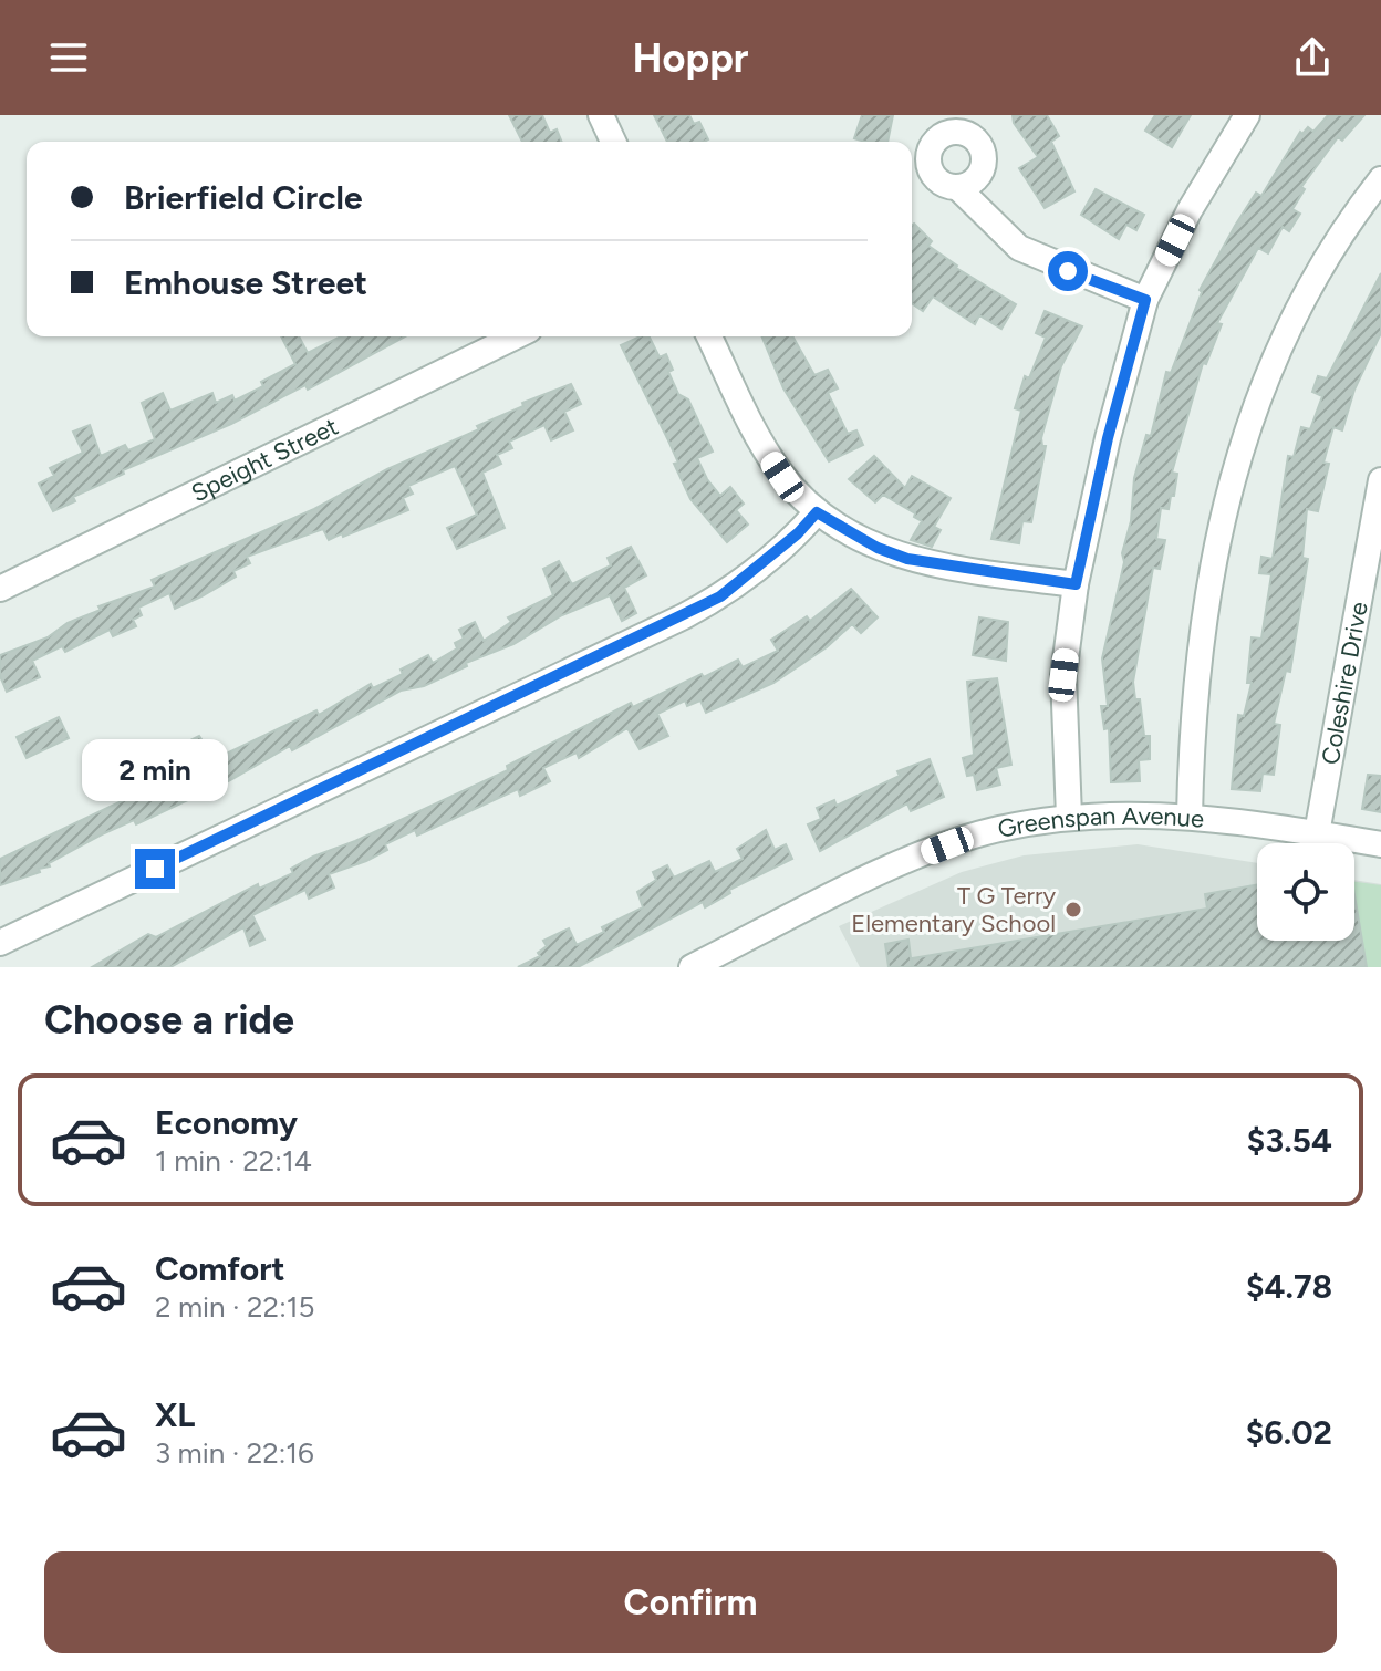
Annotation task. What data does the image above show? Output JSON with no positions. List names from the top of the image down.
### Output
{
  "streets": {
    "street": ["Speight Street", "Coleshire Drive", "Greenspan Avenue"]
  },
  "crossings": [
    ["Coleshire Drive", "Greenspan Avenue"]
  ],
  "places": ["T G Terry Elementary School"],
  "page": {
    "header": "Hoppr",
    "banner": ["Brierfield Circle", "Emhouse Street"],
    "bubble": "2 min",
    "heading": "Choose a ride",
    "list": [
      {
        "name": "Economy",
        "note": "1 min · 22:14",
        "value": "$3.54"
      },
      {
        "name": "Comfort",
        "note": "2 min · 22:15",
        "value": "$4.78"
      },
      {
        "name": "XL",
        "note": "3 min · 22:16",
        "value": "$6.02"
      }
    ],
    "buttons": "Confirm"
  }
}
